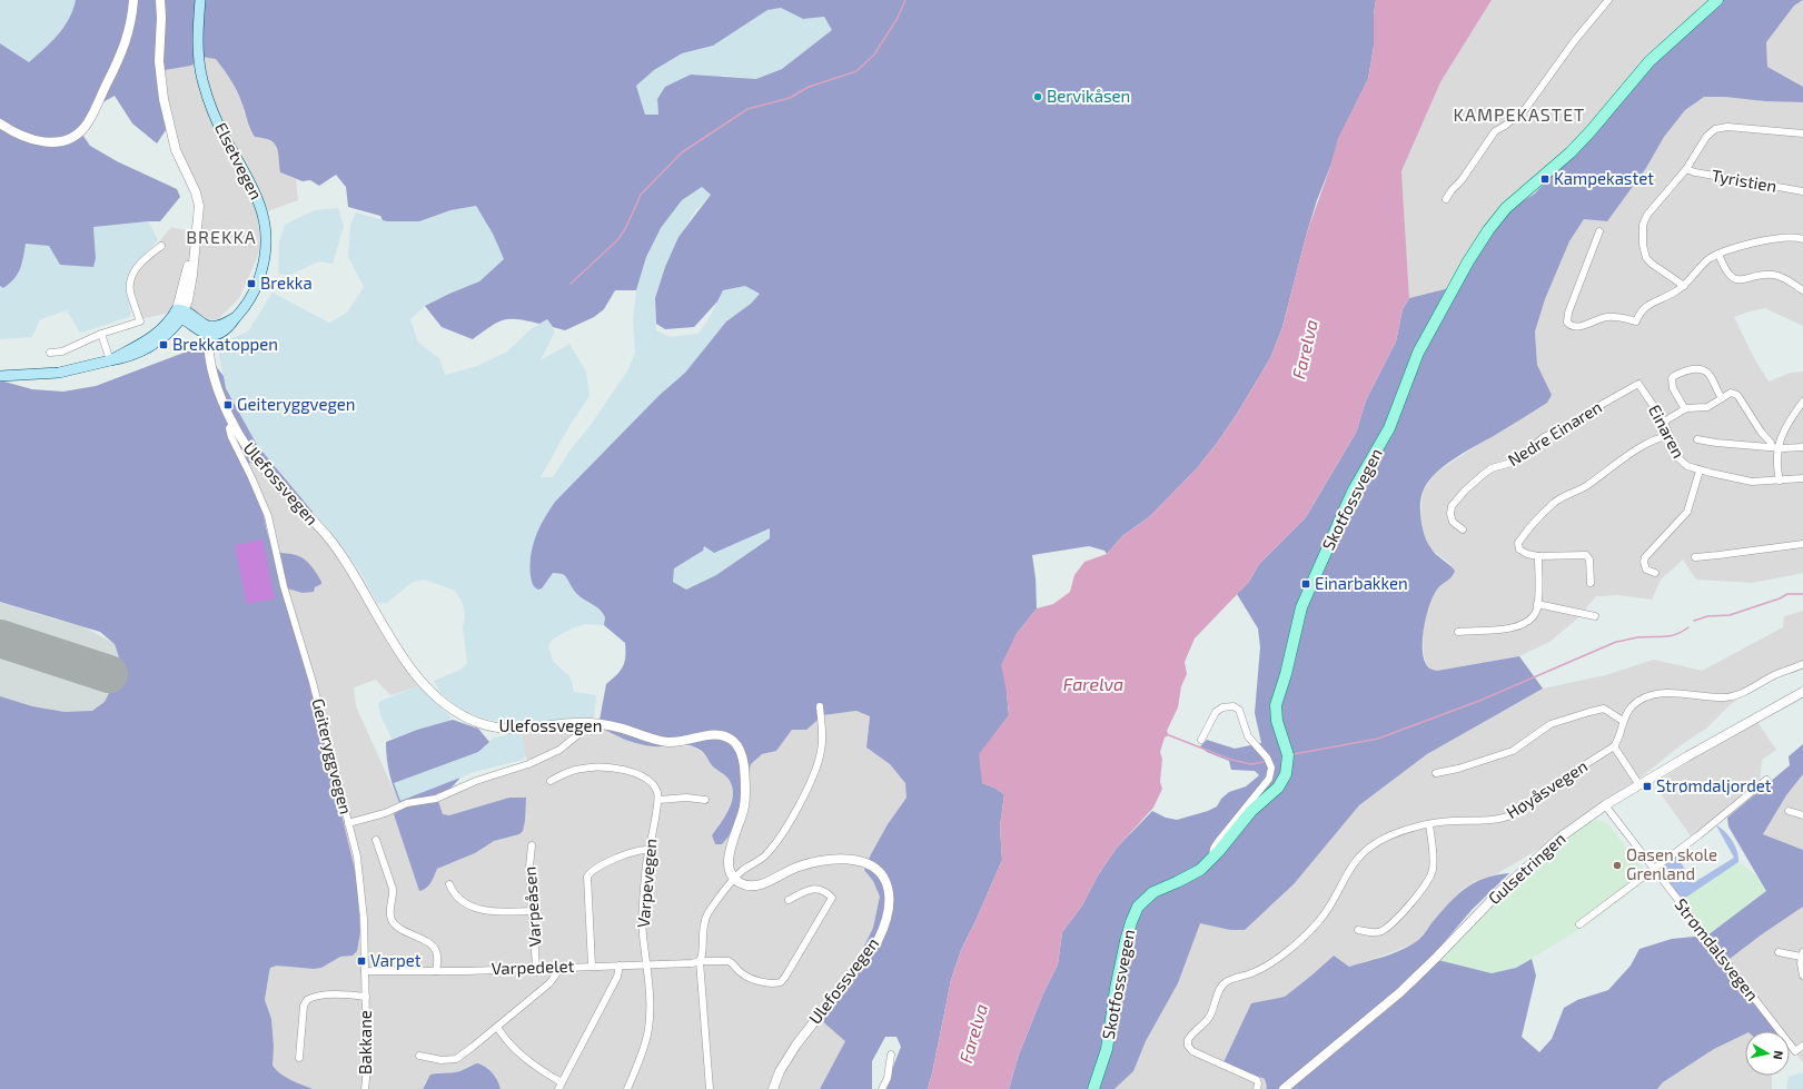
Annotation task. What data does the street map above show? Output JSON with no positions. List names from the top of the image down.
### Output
{
  "streets": {
    "main road": ["Elsetvegen", "Skotfossvegen"],
    "street": [
      "Tyristien",
      "Einaren",
      "Nedre Einaren",
      "Ulefossvegen",
      "Geiteryggvegen",
      "Høyåsvegen",
      "Gulsetringen",
      "Varpevegen",
      "Varpeåsen",
      "Strømdalsvegen",
      "Varpedelet",
      "Bakkane"
    ]
  },
  "crossings": [
    ["Elsetvegen", "Ulefossvegen"],
    ["Einaren", "Nedre Einaren"],
    ["Ulefossvegen", "Geiteryggvegen"],
    ["Geiteryggvegen", "Varpedelet"],
    ["Geiteryggvegen", "Bakkane"],
    ["Gulsetringen", "Strømdalsvegen"],
    ["Varpevegen", "Varpedelet"],
    ["Varpeåsen", "Varpedelet"],
    ["Varpedelet", "Bakkane"]
  ],
  "districts": ["KAMPEKASTET", "BREKKA"],
  "water": ["Farelva"],
  "places": {
    "other": ["Bervikåsen", "Oasen skole Grenland"],
    "transit": [
      "Kampekastet",
      "Brekka",
      "Brekkatoppen",
      "Geiteryggvegen",
      "Einarbakken",
      "Strømdaljordet",
      "Varpet"
    ]
  },
  "north": "right"
}
